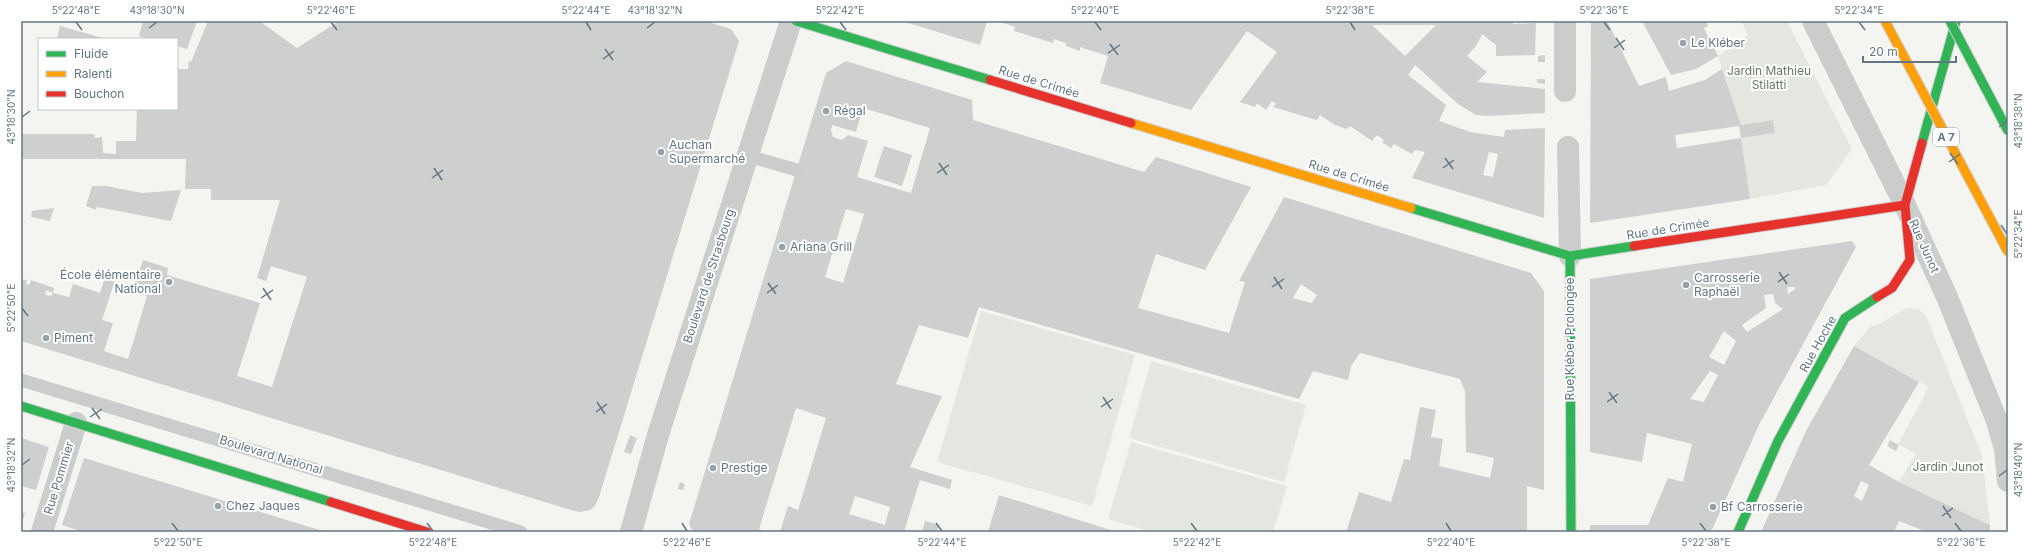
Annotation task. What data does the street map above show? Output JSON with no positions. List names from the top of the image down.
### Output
{
  "streets": {
    "main road": [
      "Rue de Crimée",
      "A 7",
      "Rue Kléber Prolongée",
      "Rue Hoche"
    ],
    "street": ["Rue Junot", "Boulevard de Strasbourg", "Rue Pommier"],
    "lane": ["Boulevard National"]
  },
  "crossings": [
    ["Rue de Crimée", "Rue Junot"],
    ["Rue de Crimée", "Rue Kléber Prolongée"],
    ["Rue de Crimée", "Rue Hoche"],
    ["Rue Junot", "Rue Hoche"]
  ],
  "parks": ["Jardin Mathieu Stilatti", "Jardin Junot"],
  "places": [
    "Le Kléber",
    "Régal",
    "Auchan Supermarché",
    "Ariana Grill",
    "École élémentaire National",
    "Carrosserie Raphaël",
    "Piment",
    "Prestige",
    "Chez Jaques",
    "Bf Carrosserie"
  ],
  "legend": ["Fluide", "Ralenti", "Bouchon"],
  "scale_bar": "20 m",
  "coordinates": [
    "5°22'48\"E",
    "43°18'30\"N",
    "5°22'46\"E",
    "5°22'44\"E",
    "43°18'32\"N",
    "5°22'42\"E",
    "5°22'40\"E",
    "5°22'38\"E",
    "5°22'36\"E",
    "5°22'34\"E",
    "43°18'38\"N",
    "5°22'50\"E",
    "43°18'40\"N"
  ]
}
